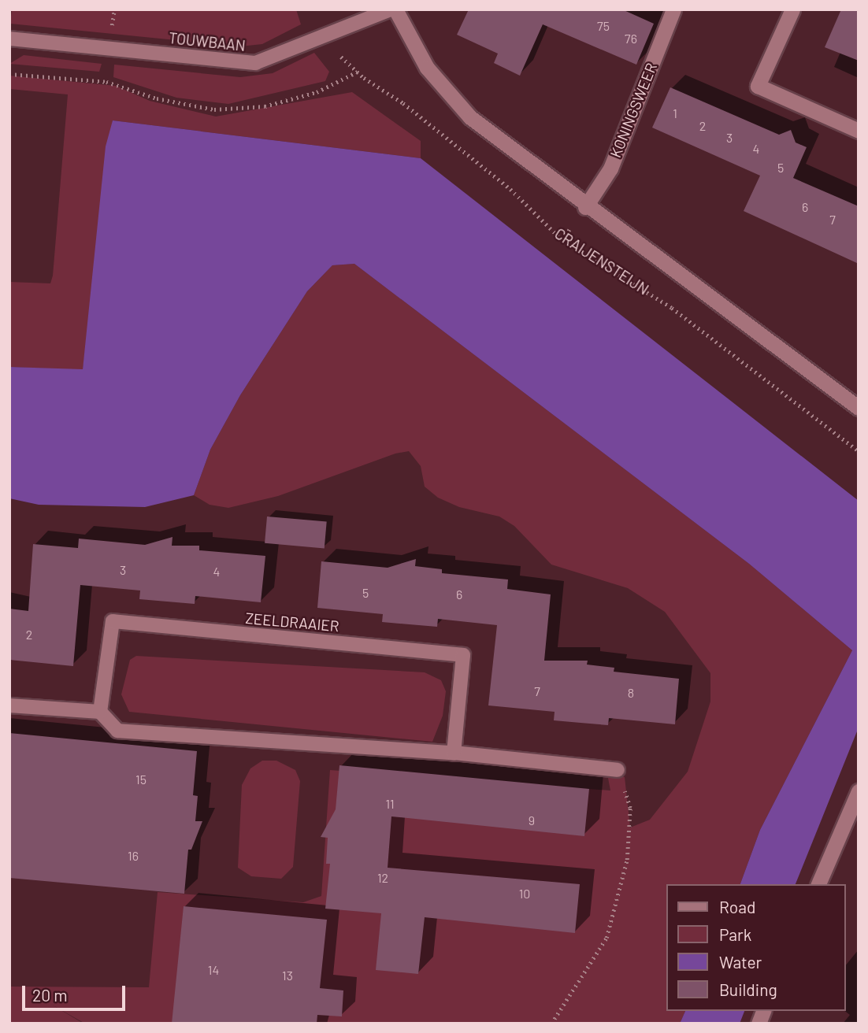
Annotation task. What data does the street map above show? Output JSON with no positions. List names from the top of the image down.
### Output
{
  "streets": {
    "street": ["KONINGSWEER", "CRAIJENSTEIJN"],
    "lane": ["TOUWBAAN", "ZEELDRAAIER"]
  },
  "crossings": [
    ["TOUWBAAN", "CRAIJENSTEIJN"],
    ["KONINGSWEER", "CRAIJENSTEIJN"]
  ],
  "house_numbers": [
    "75",
    "76",
    "1",
    "2",
    "3",
    "4",
    "5",
    "6",
    "7",
    "3",
    "4",
    "5",
    "6",
    "2",
    "7",
    "8",
    "15",
    "11",
    "9",
    "16",
    "12",
    "10",
    "14",
    "13"
  ],
  "legend": [
    "Road",
    "Park",
    "Water",
    "Building"
  ],
  "scale_bar": "20 m"
}
